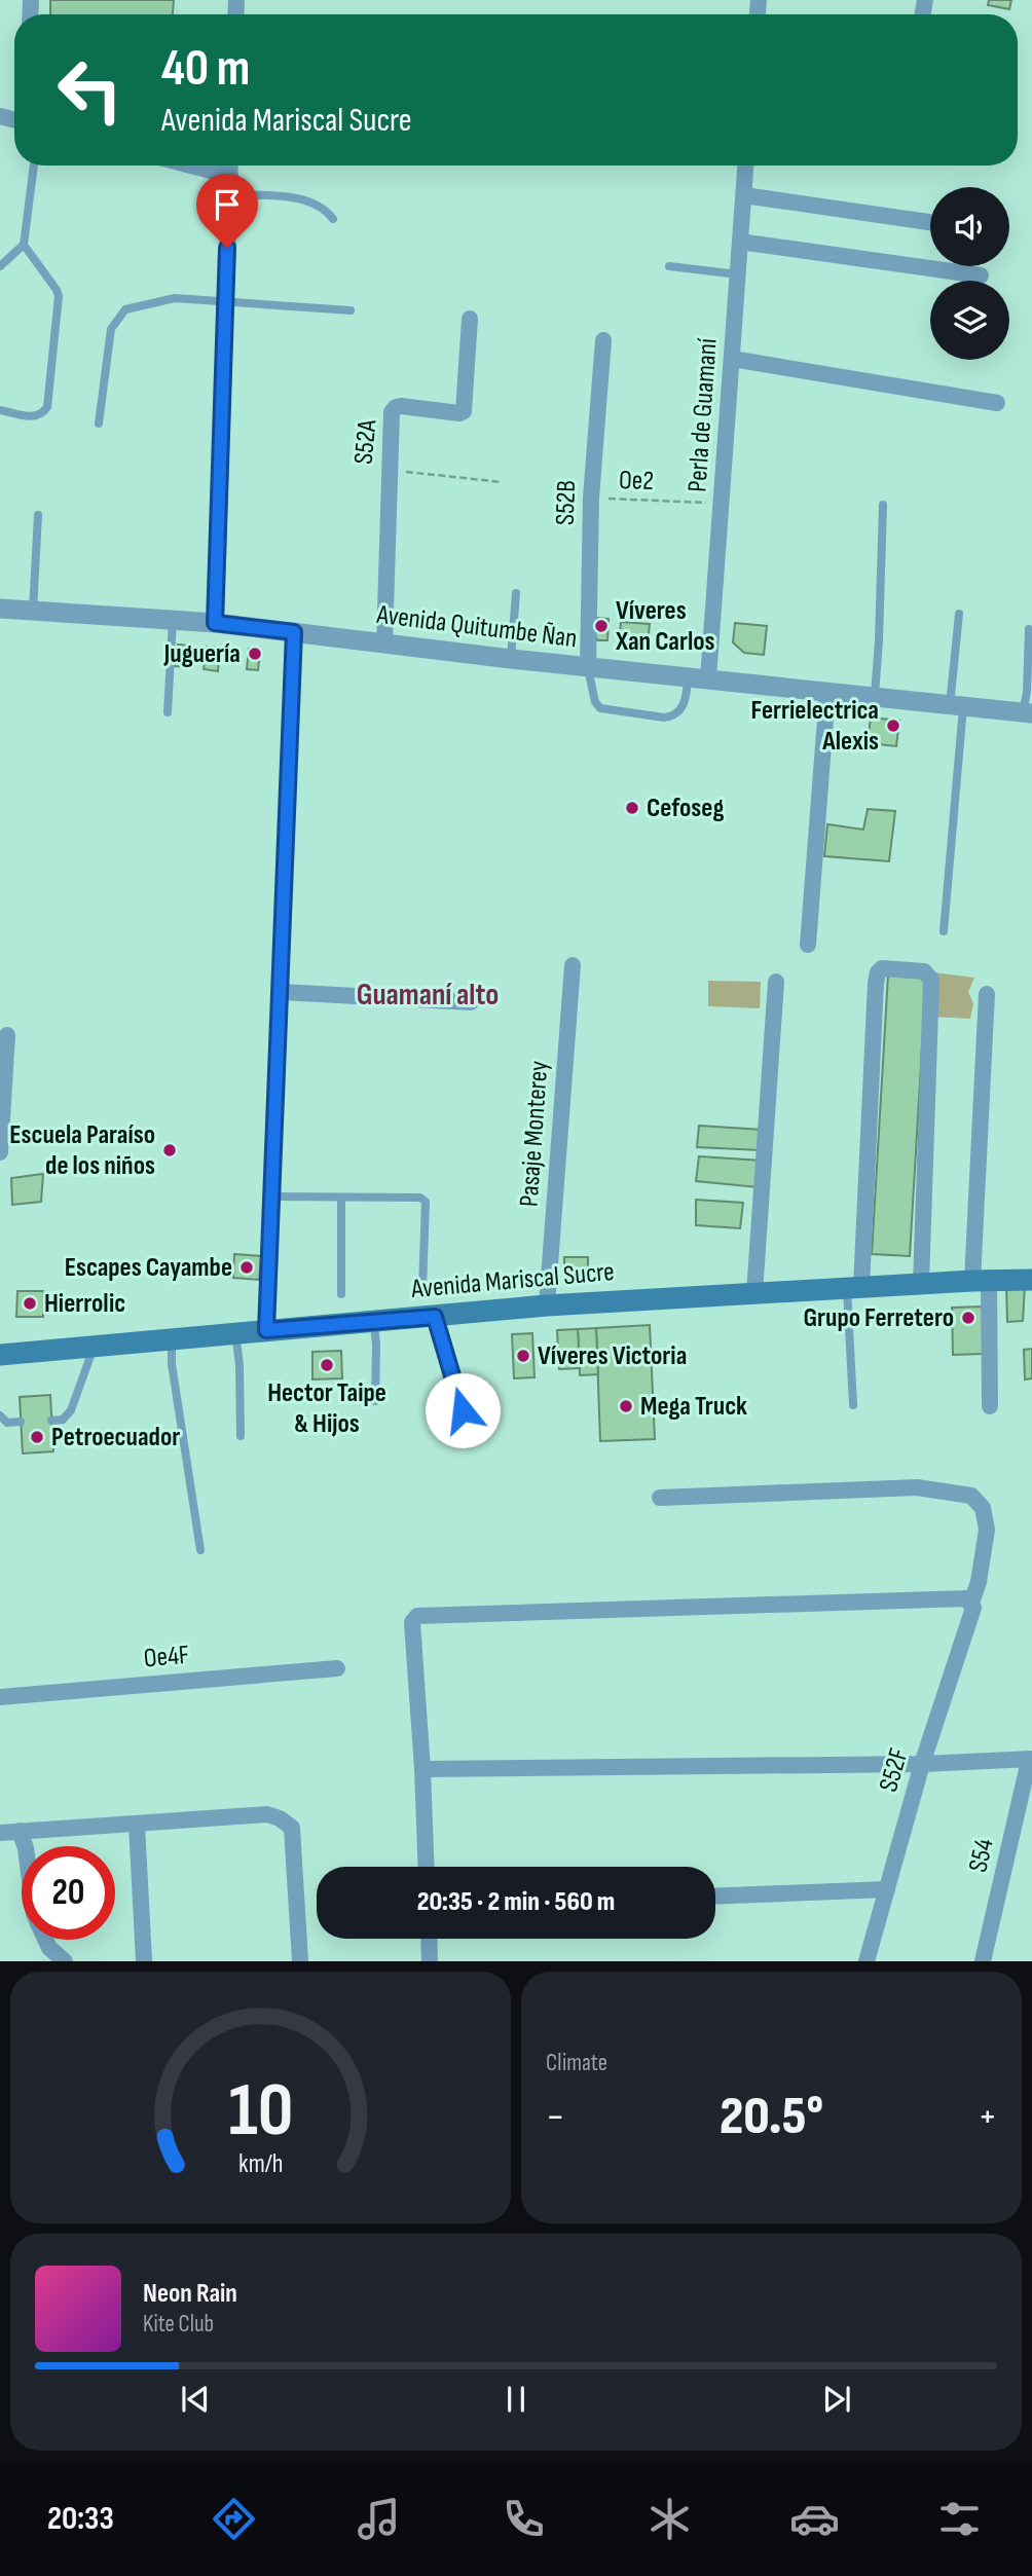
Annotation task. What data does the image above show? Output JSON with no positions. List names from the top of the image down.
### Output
{
  "streets": {
    "main road": ["Avenida Mariscal Sucre"],
    "street": [
      "Perla de Guamaní",
      "S52A",
      "S52B",
      "Avenida Quitumbe Ñan",
      "Pasaje Monterey",
      "Oe4F",
      "S52F",
      "S54"
    ],
    "path": ["Oe2"]
  },
  "crossings": [
    ["Perla de Guamaní", "Oe2"],
    ["Perla de Guamaní", "Avenida Quitumbe Ñan"],
    ["S52A", "Avenida Quitumbe Ñan"],
    ["Oe2", "S52B"],
    ["S52B", "Avenida Quitumbe Ñan"],
    ["Pasaje Monterey", "Avenida Mariscal Sucre"]
  ],
  "districts": ["Guamaní alto"],
  "places": [
    "Víveres Xan Carlos",
    "Juguería",
    "Ferrielectrica Alexis",
    "Cefoseg",
    "Escuela Paraíso de los niños",
    "Escapes Cayambe",
    "Hierrolic",
    "Grupo Ferretero",
    "Víveres Victoria",
    "Hector Taipe & Hijos",
    "Mega Truck",
    "Petroecuador"
  ],
  "page": {
    "turn": ["40 m", "Avenida Mariscal Sucre"],
    "limit": "20",
    "trip": "20:35 · 2 min · 560 m",
    "tile": "Climate",
    "heat": ["−", "20.5°", "+"],
    "song": ["Neon Rain", "Kite Club"],
    "tabs": "20:33",
    "gauge": ["10", "km/h"]
  }
}
